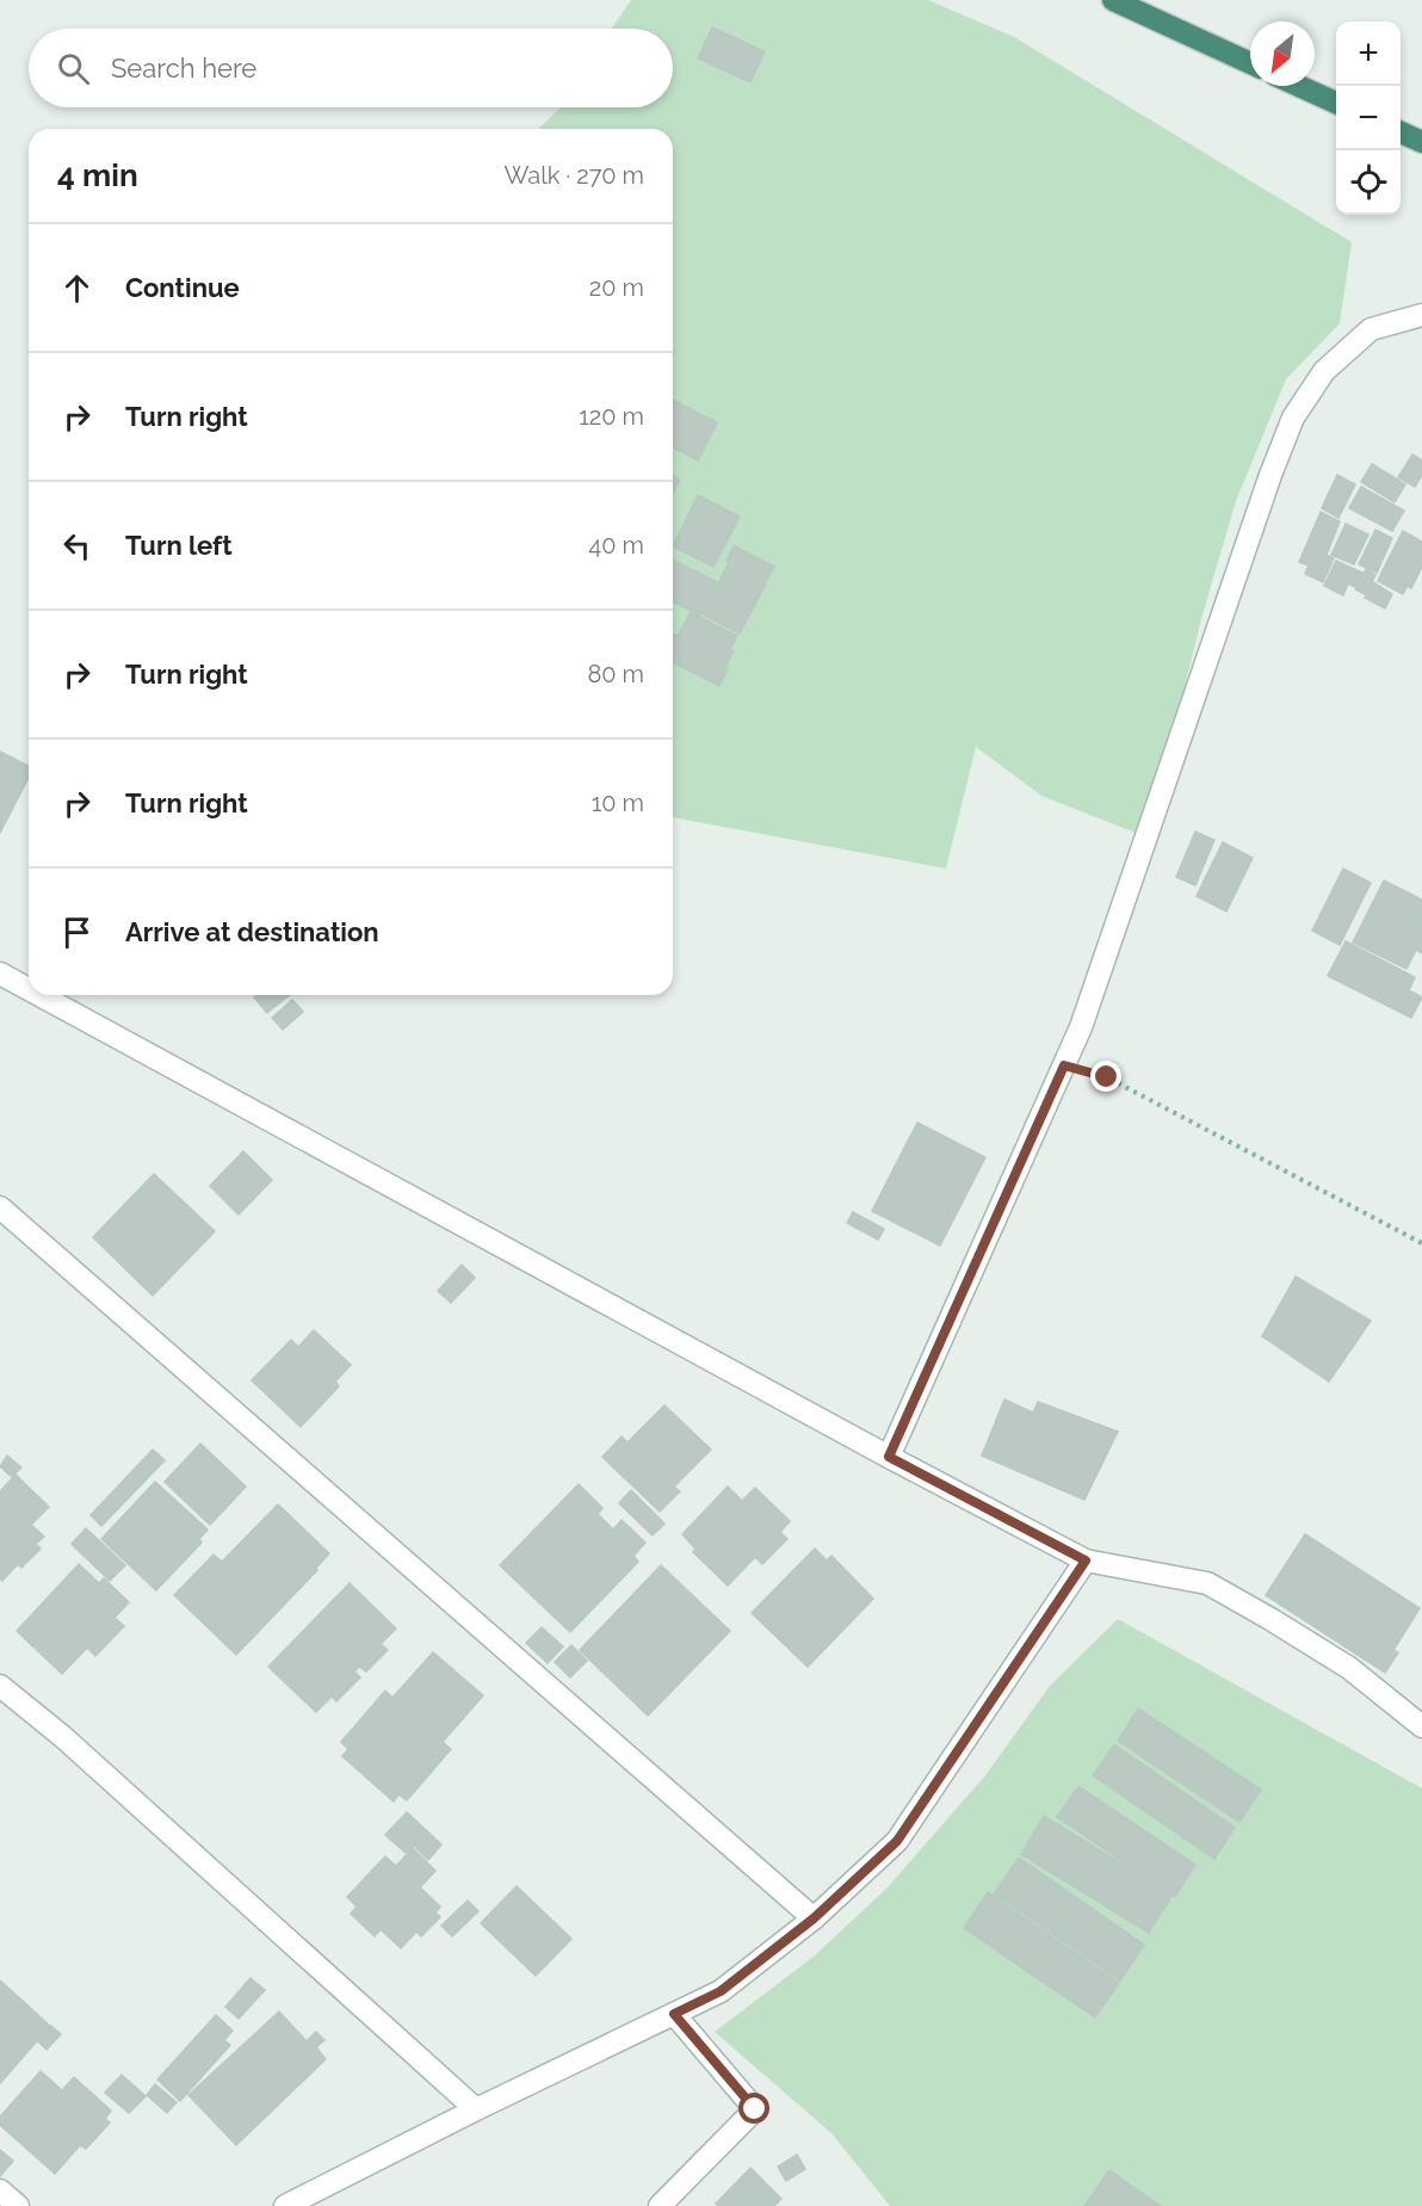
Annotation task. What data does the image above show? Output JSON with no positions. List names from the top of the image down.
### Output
{
  "north": "bottom left",
  "page": {
    "map_buttons": ["+", "−"],
    "search": "Search here",
    "heading": ["4 min", "Walk · 270 m"],
    "list": [
      ["Continue", "20 m"],
      ["Turn right", "120 m"],
      ["Turn left", "40 m"],
      ["Turn right", "80 m"],
      ["Turn right", "10 m"],
      "Arrive at destination"
    ]
  }
}
